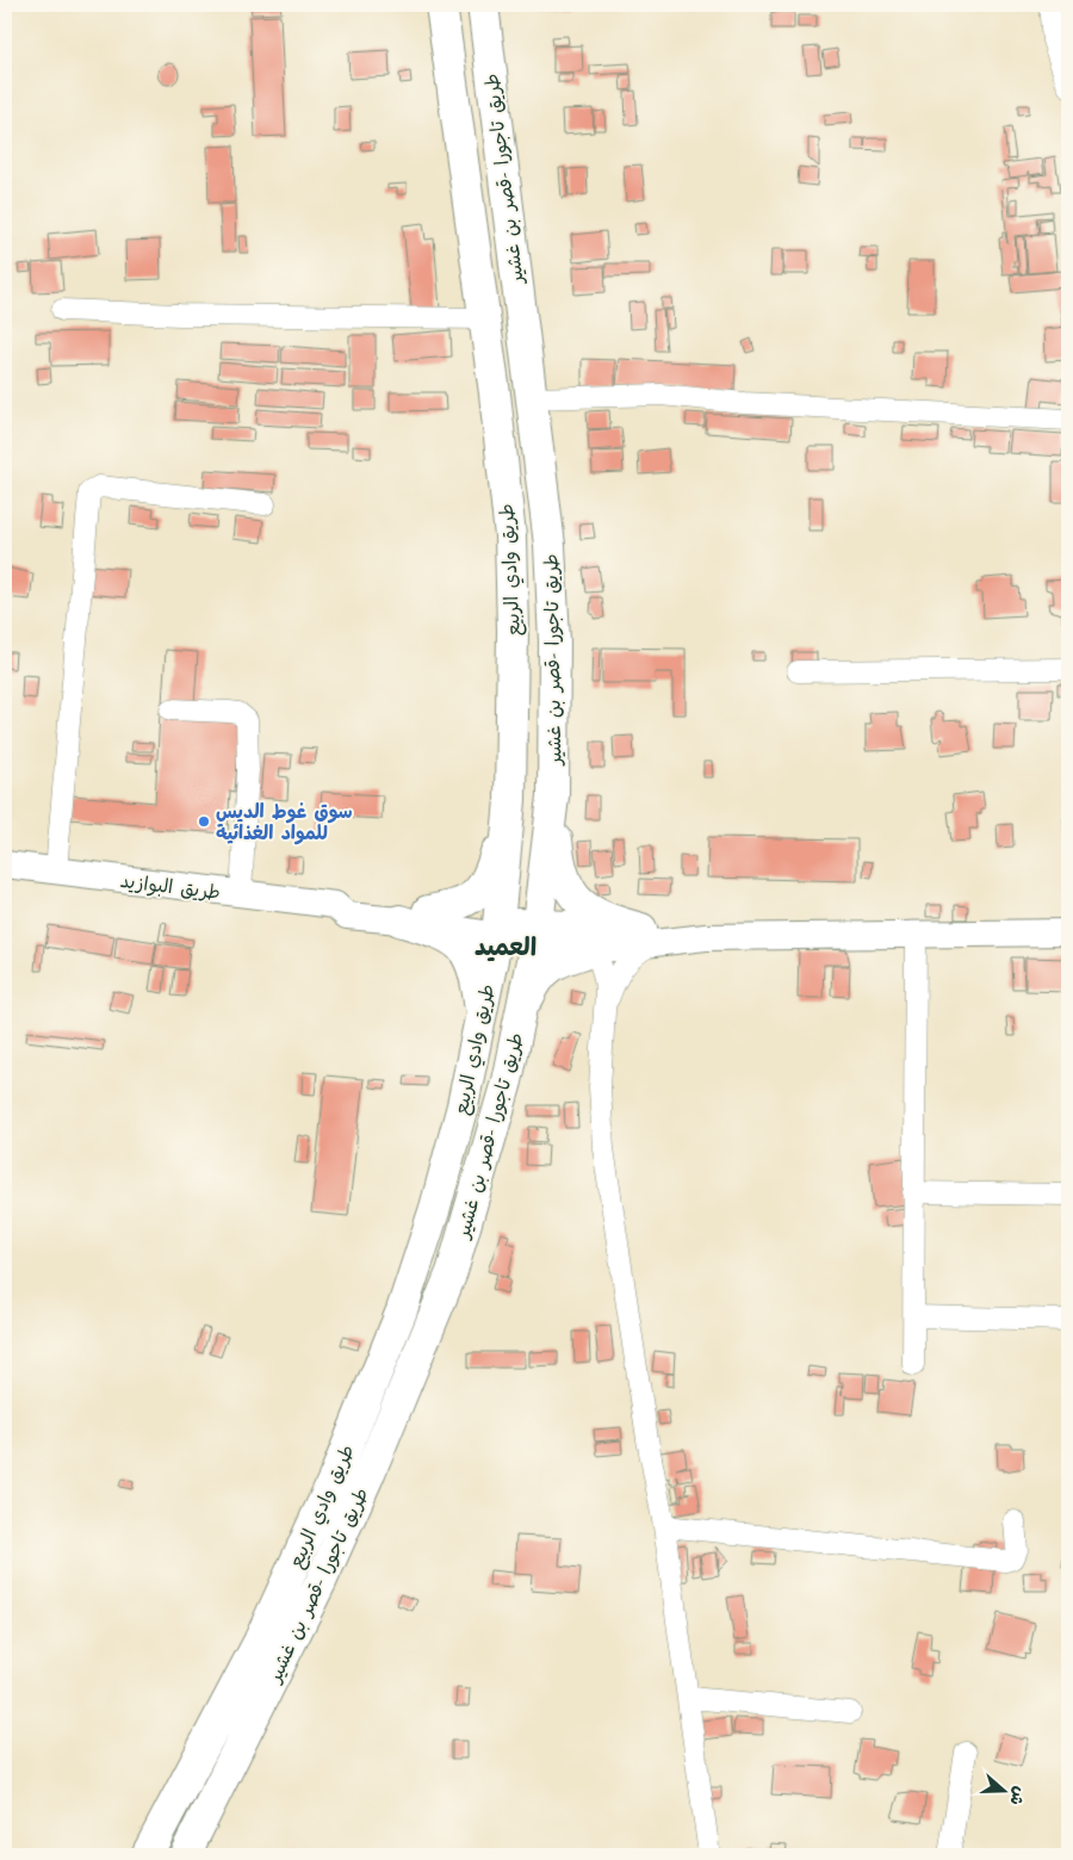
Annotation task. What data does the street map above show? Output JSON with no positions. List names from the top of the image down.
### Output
{
  "streets": {
    "highway": ["طريق تاجورا -قصر بن غشير", "طريق وادي الربيع"],
    "main road": ["طريق البوازيد"]
  },
  "crossings": [
    ["طريق تاجورا -قصر بن غشير", "طريق البوازيد"],
    ["طريق وادي الربيع", "طريق البوازيد"]
  ],
  "districts": ["العميد"],
  "places": ["سوق غوط الديس للمواد الغذائية"],
  "north": "right"
}
